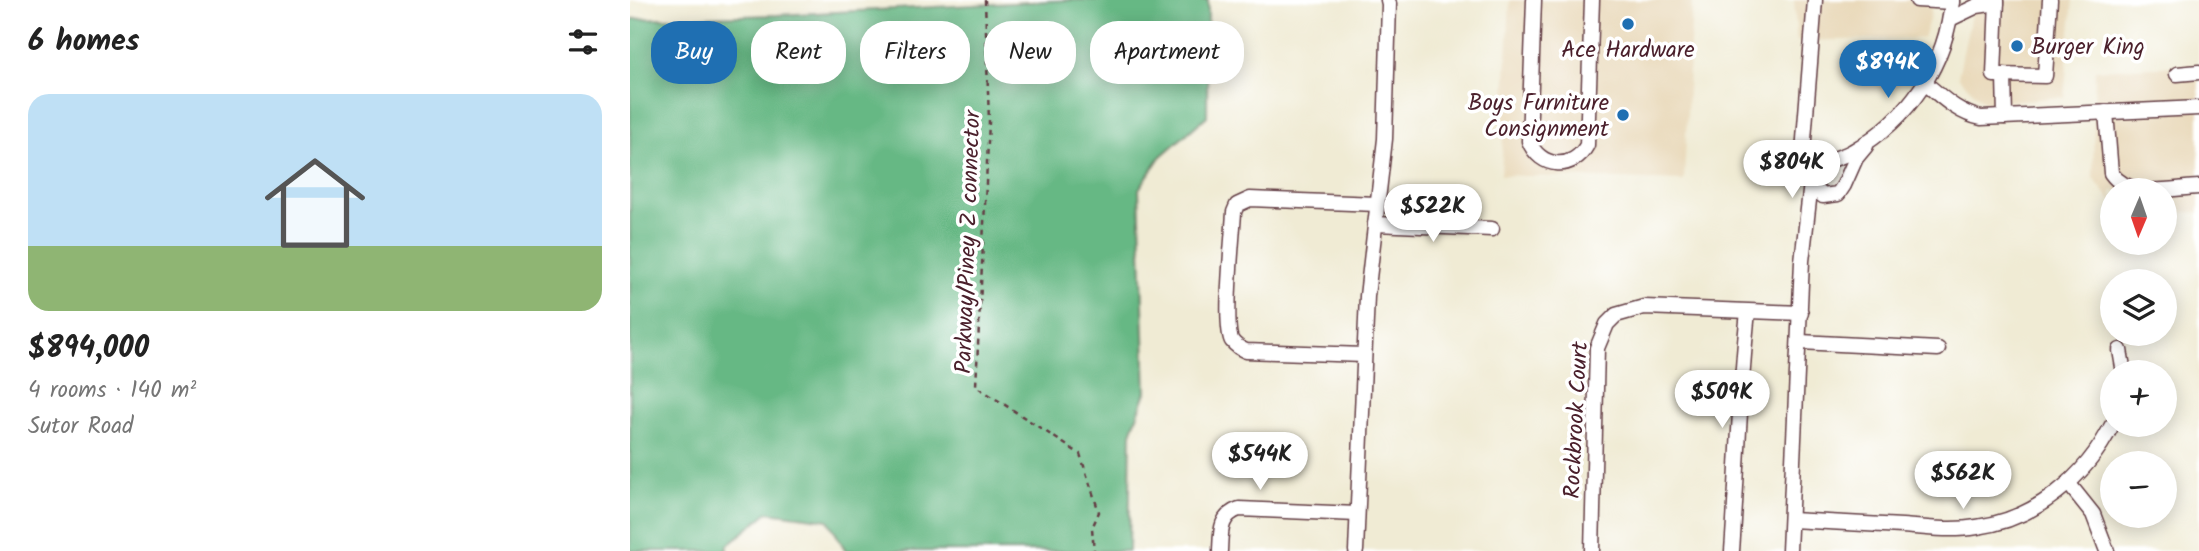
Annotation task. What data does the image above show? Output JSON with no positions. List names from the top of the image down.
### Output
{
  "streets": {
    "street": ["Rockbrook Court"],
    "path": ["Parkway/Piney Z connector"]
  },
  "places": ["Ace Hardware", "Burger King", "Boys Furniture Consignment"],
  "north": "bottom",
  "page": {
    "heading": "6 homes",
    "chip": [
      "Buy",
      "Rent",
      "Filters",
      "New",
      "Apartment"
    ],
    "price": [
      "$894K",
      "$804K",
      "$522K",
      "$509K",
      "$544K",
      "$562K"
    ],
    "list": [
      {
        "name": "$894,000",
        "note": "4 rooms · 140 m² · Sutor Road"
      }
    ],
    "map_buttons": ["+", "−"]
  }
}
